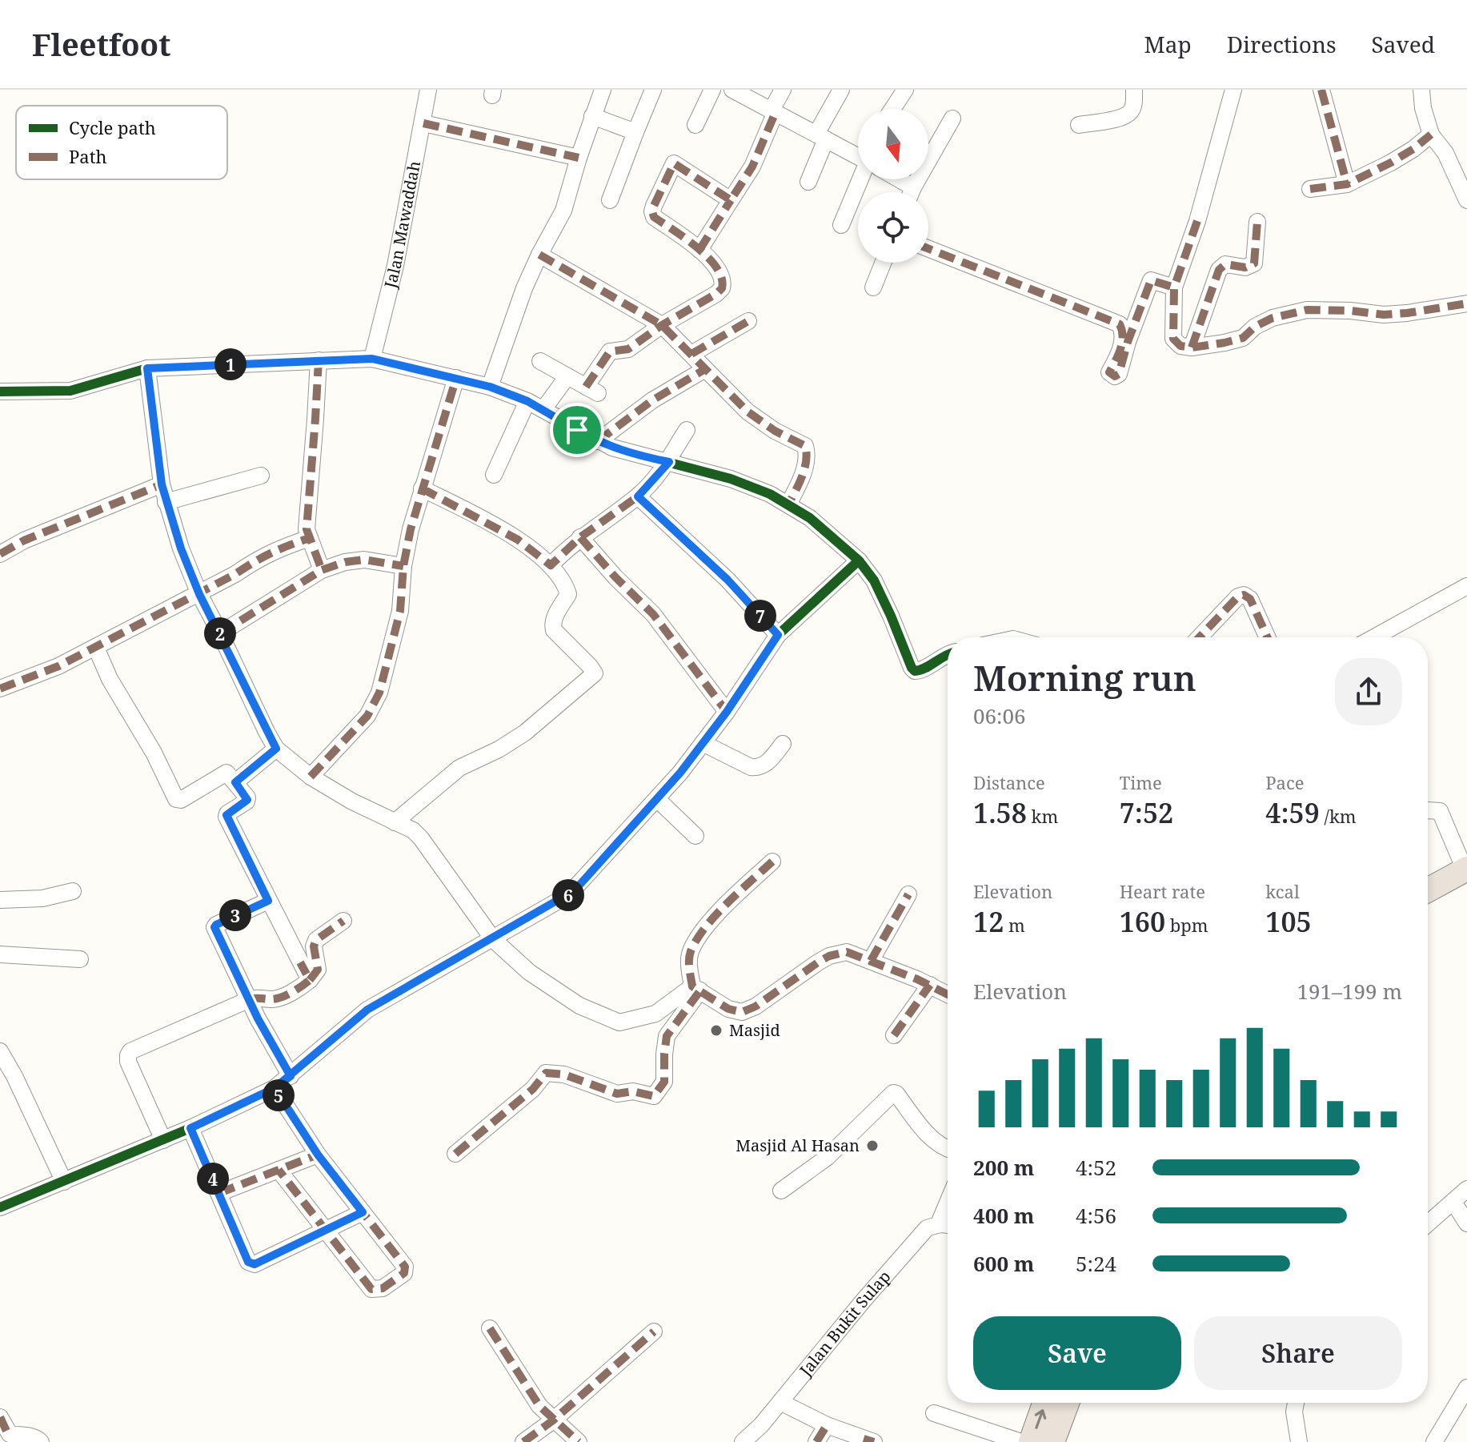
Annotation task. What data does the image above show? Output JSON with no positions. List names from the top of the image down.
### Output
{
  "streets": {
    "street": ["Jalan Mawaddah", "Jalan Bukit Sulap"]
  },
  "places": ["Masjid", "Masjid Al Hasan"],
  "legend": ["Cycle path", "Path"],
  "north": "bottom",
  "page": {
    "header": "Fleetfoot",
    "nav": ["Map", "Directions", "Saved"],
    "pins": [
      "1",
      "7",
      "2",
      "6",
      "3",
      "5",
      "4"
    ],
    "heading": ["Morning run", "06:06"],
    "stats": [
      ["Distance", "1.58 km"],
      ["Time", "7:52"],
      ["Pace", "4:59 /km"],
      ["Elevation", "12 m"],
      ["Heart rate", "160 bpm"],
      ["kcal", "105"]
    ],
    "chart": ["Elevation", "191–199 m"],
    "list": [
      {
        "name": "200 m",
        "note": "4:52"
      },
      {
        "name": "400 m",
        "note": "4:56"
      },
      {
        "name": "600 m",
        "note": "5:24"
      }
    ],
    "buttons": ["Save", "Share"]
  }
}
